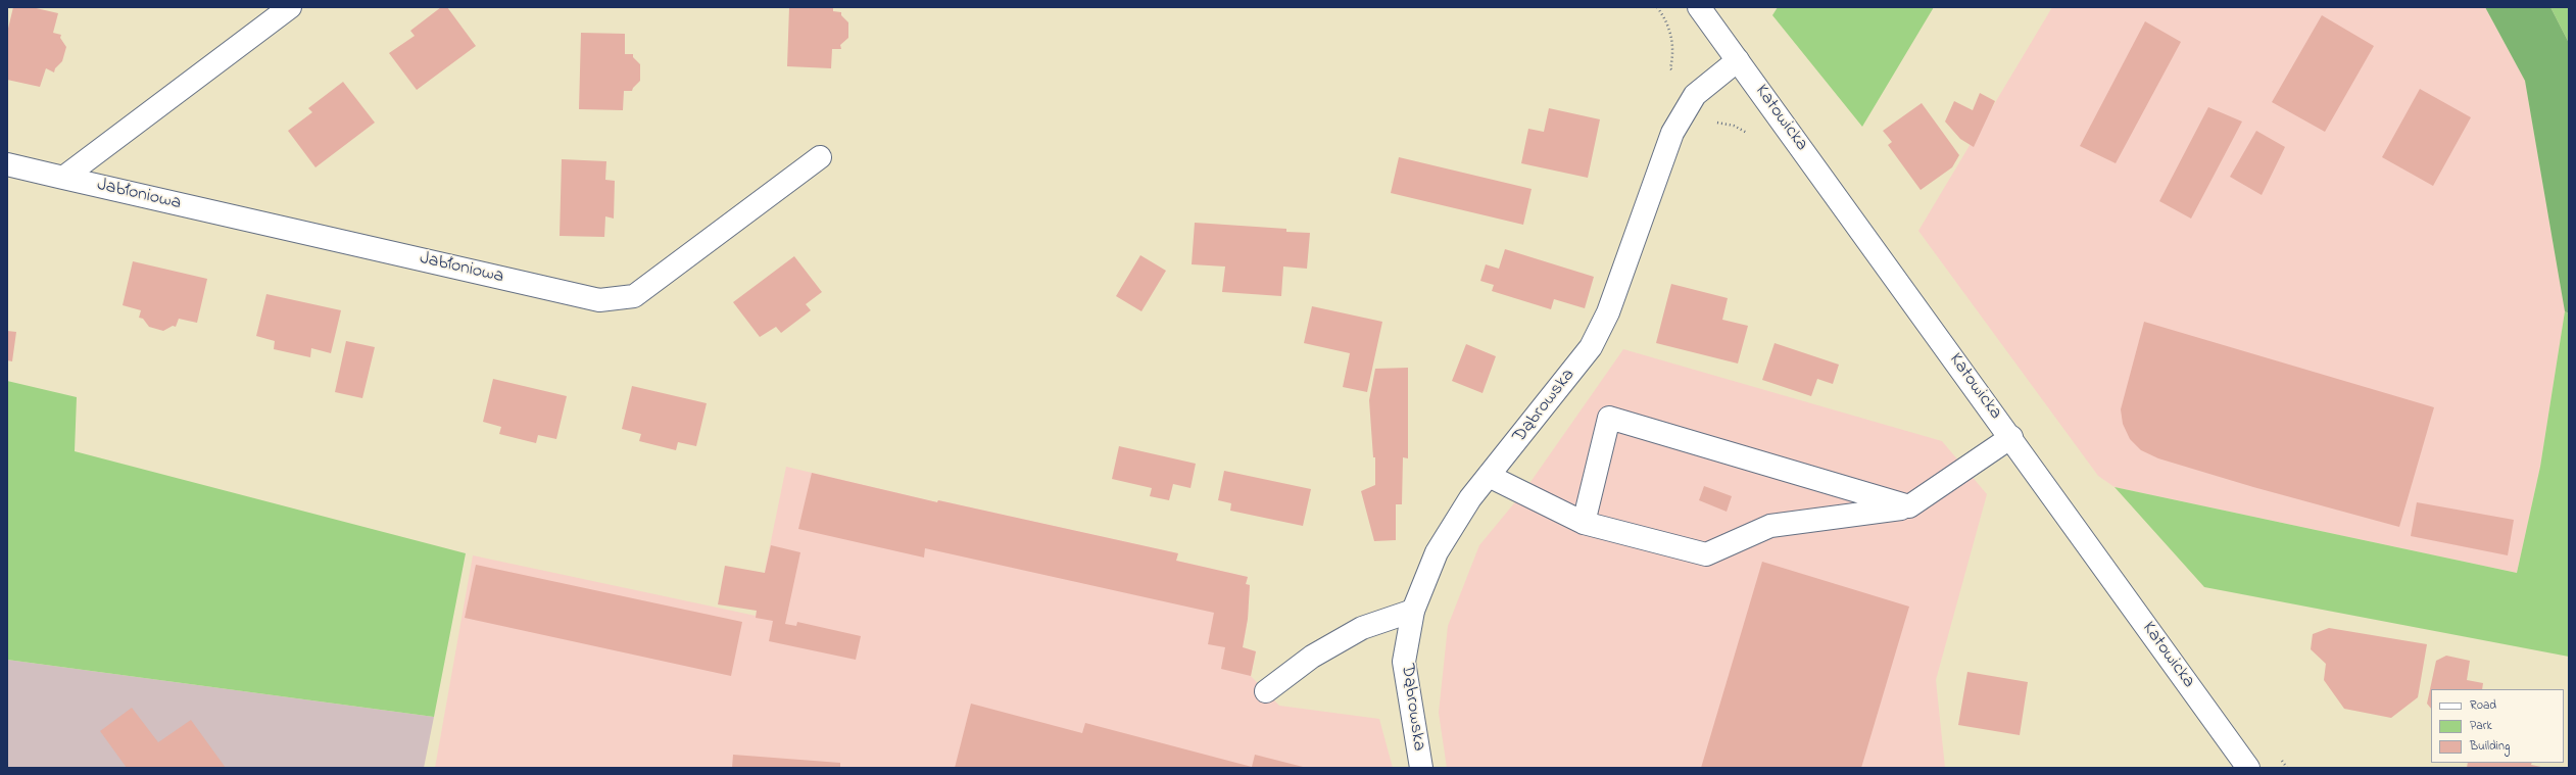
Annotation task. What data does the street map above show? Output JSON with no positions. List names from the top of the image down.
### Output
{
  "streets": {
    "street": ["Katowicka", "Jabłoniowa", "Dąbrowska"]
  },
  "crossings": [
    ["Katowicka", "Dąbrowska"]
  ],
  "legend": ["Road", "Park", "Building"]
}
